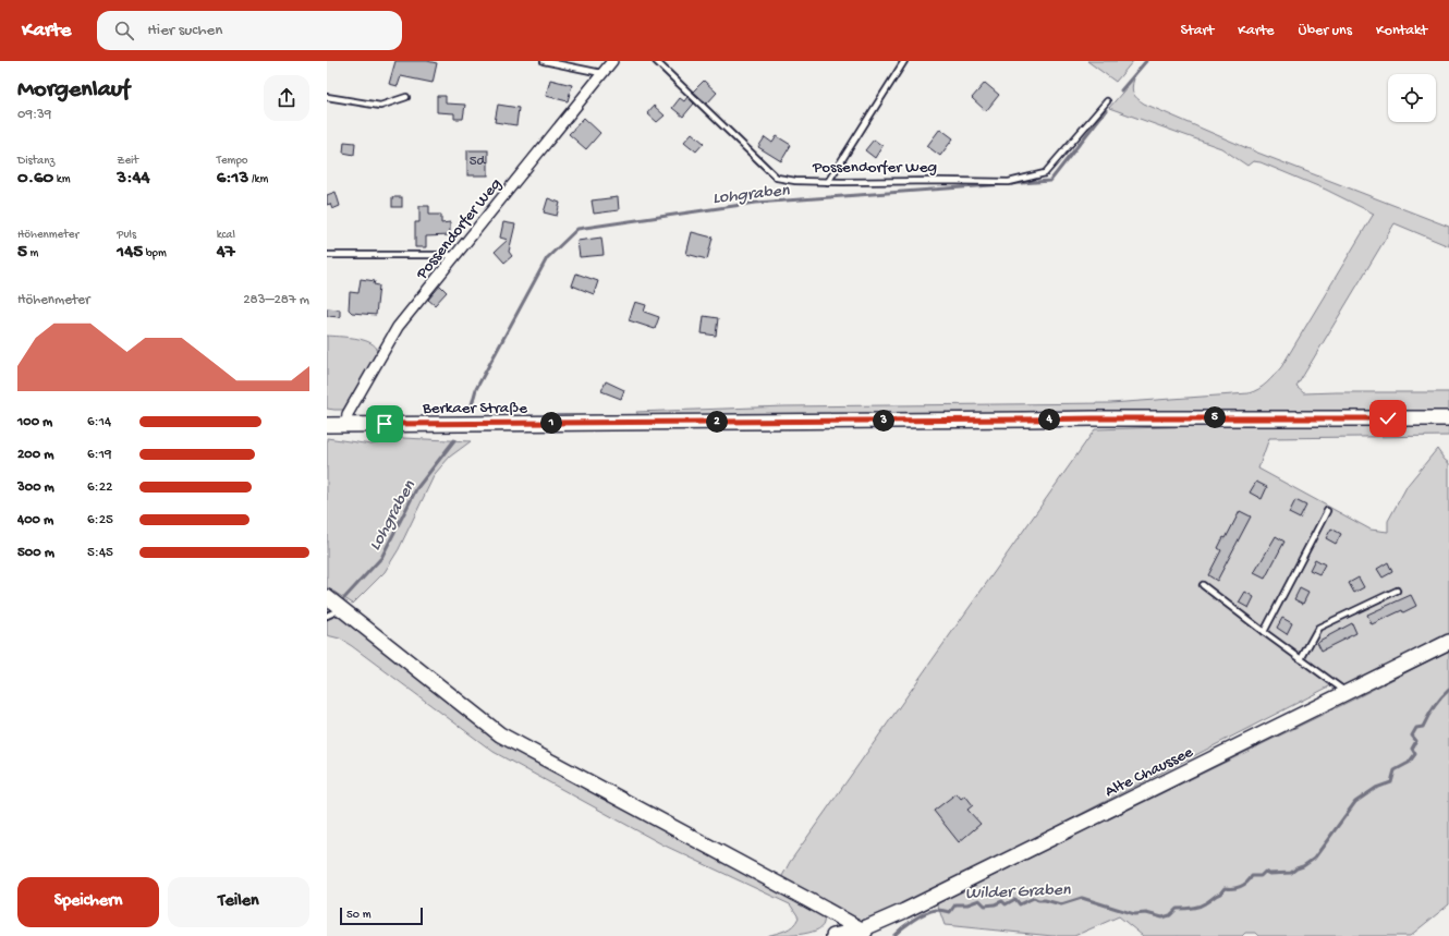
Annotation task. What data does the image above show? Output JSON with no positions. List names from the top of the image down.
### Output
{
  "streets": {
    "street": ["Possendorfer Weg", "Berkaer Straße", "Alte Chaussee"]
  },
  "crossings": [
    ["Possendorfer Weg", "Berkaer Straße"]
  ],
  "water": ["Lohgraben", "Wilder Graben"],
  "house_numbers": ["5d"],
  "scale_bar": "50 m",
  "page": {
    "header": "Karte",
    "search": "Hier suchen",
    "nav": [
      "Start",
      "Karte",
      "Über uns",
      "Kontakt"
    ],
    "heading": ["Morgenlauf", "09:39"],
    "stats": [
      ["Distanz", "0.60 km"],
      ["Zeit", "3:44"],
      ["Tempo", "6:13 /km"],
      ["Höhenmeter", "5 m"],
      ["Puls", "145 bpm"],
      ["kcal", "47"]
    ],
    "chart": ["Höhenmeter", "283–287 m"],
    "list": [
      {
        "name": "100 m",
        "note": "6:14"
      },
      {
        "name": "200 m",
        "note": "6:19"
      },
      {
        "name": "300 m",
        "note": "6:22"
      },
      {
        "name": "400 m",
        "note": "6:25"
      },
      {
        "name": "500 m",
        "note": "5:45"
      }
    ],
    "pins": [
      "5",
      "4",
      "3",
      "2",
      "1"
    ],
    "buttons": ["Speichern", "Teilen"],
    "scale": "50 m"
  }
}
